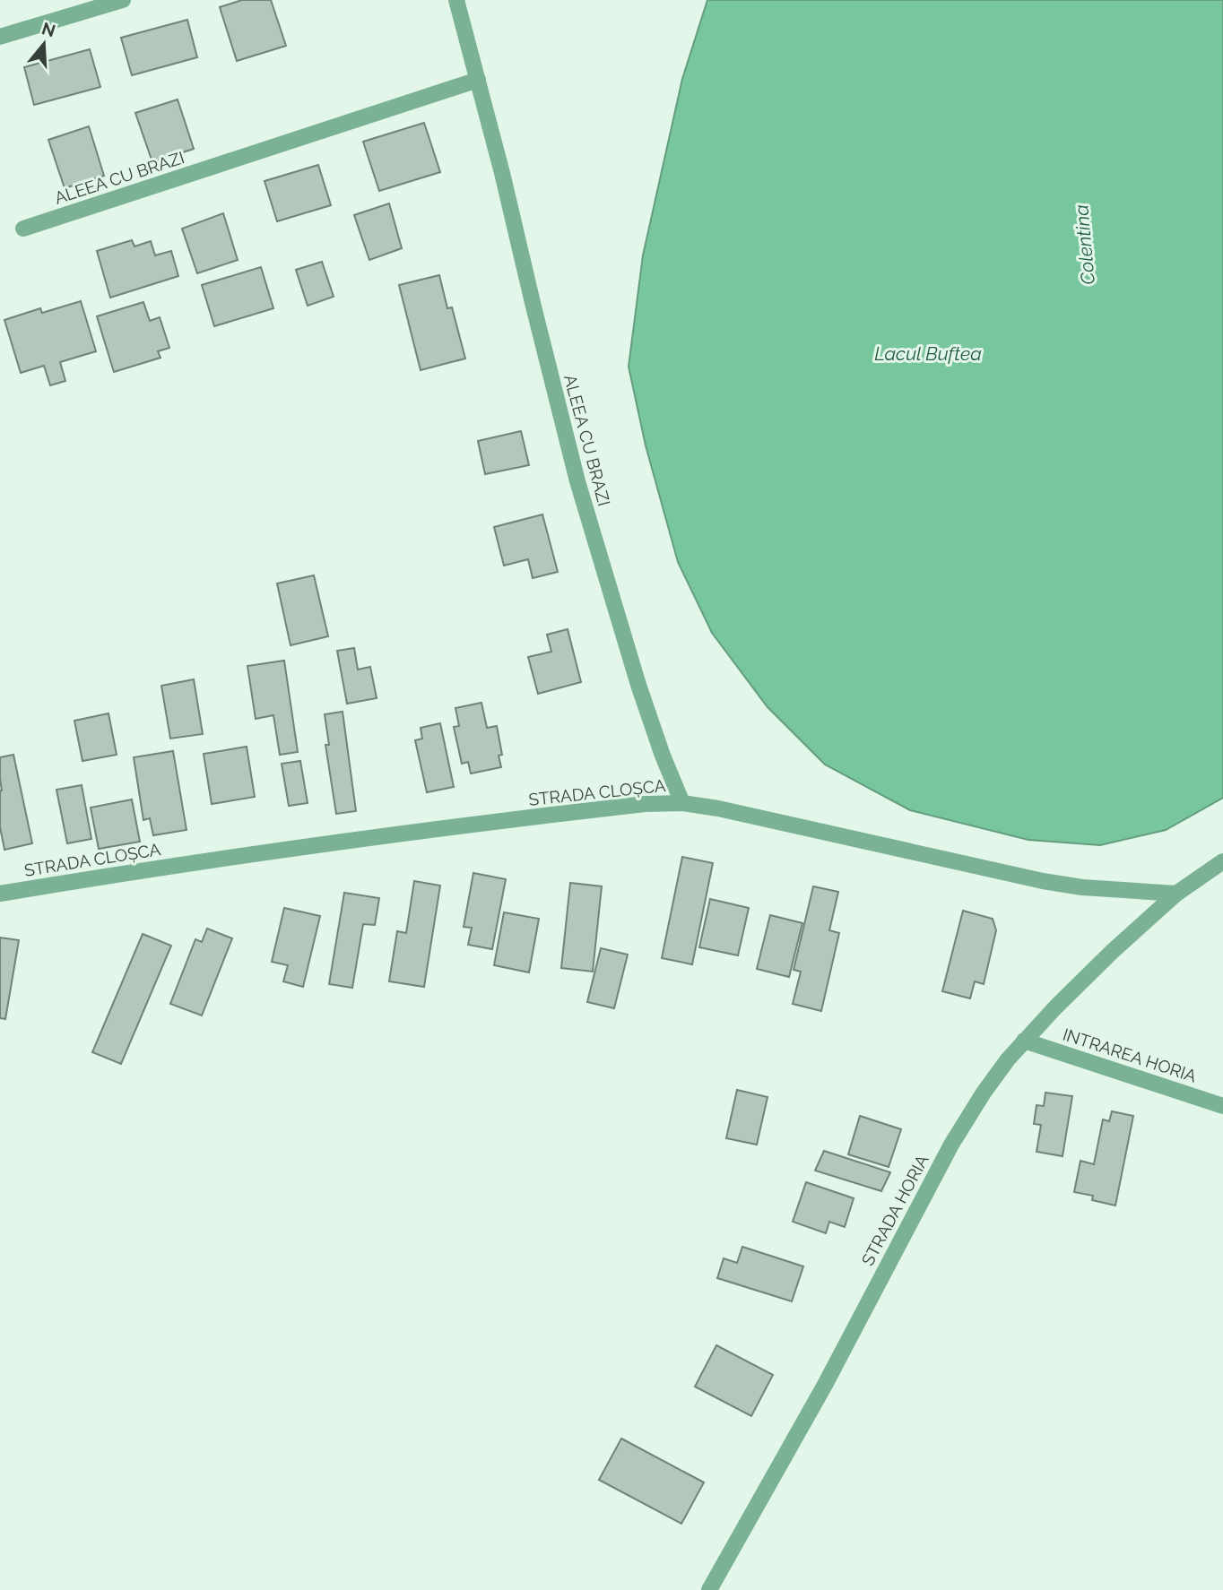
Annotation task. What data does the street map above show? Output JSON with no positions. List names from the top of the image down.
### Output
{
  "streets": {
    "street": [
      "ALEEA CU BRAZI",
      "STRADA CLOȘCA",
      "INTRAREA HORIA",
      "STRADA HORIA"
    ]
  },
  "crossings": [
    ["ALEEA CU BRAZI", "STRADA CLOȘCA"],
    ["STRADA CLOȘCA", "STRADA HORIA"],
    ["INTRAREA HORIA", "STRADA HORIA"]
  ],
  "water": ["Colentina", "Lacul Buftea"],
  "north": "top"
}
